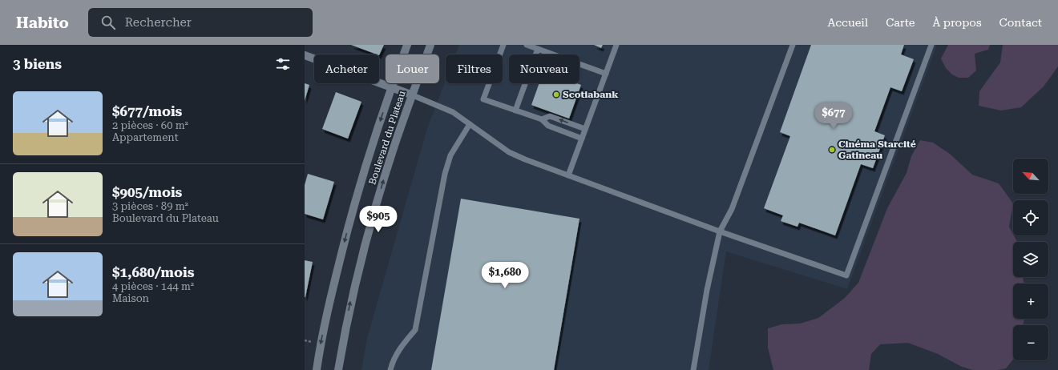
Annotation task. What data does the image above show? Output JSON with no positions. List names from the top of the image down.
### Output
{
  "streets": {
    "main road": ["Boulevard du Plateau"]
  },
  "places": ["Scotiabank", "Cinéma Starcité Gatineau"],
  "north": "top left",
  "page": {
    "header": "Habito",
    "search": "Rechercher",
    "nav": [
      "Accueil",
      "Carte",
      "À propos",
      "Contact"
    ],
    "heading": "3 biens",
    "chip": [
      "Acheter",
      "Louer",
      "Filtres",
      "Nouveau"
    ],
    "list": [
      {
        "name": "$677/mois",
        "note": "2 pièces · 60 m² · Appartement"
      },
      {
        "name": "$905/mois",
        "note": "3 pièces · 89 m² · Boulevard du Plateau"
      },
      {
        "name": "$1,680/mois",
        "note": "4 pièces · 144 m² · Maison"
      }
    ],
    "price": ["$677", "$905", "$1,680"],
    "map_buttons": ["+", "−"]
  }
}
